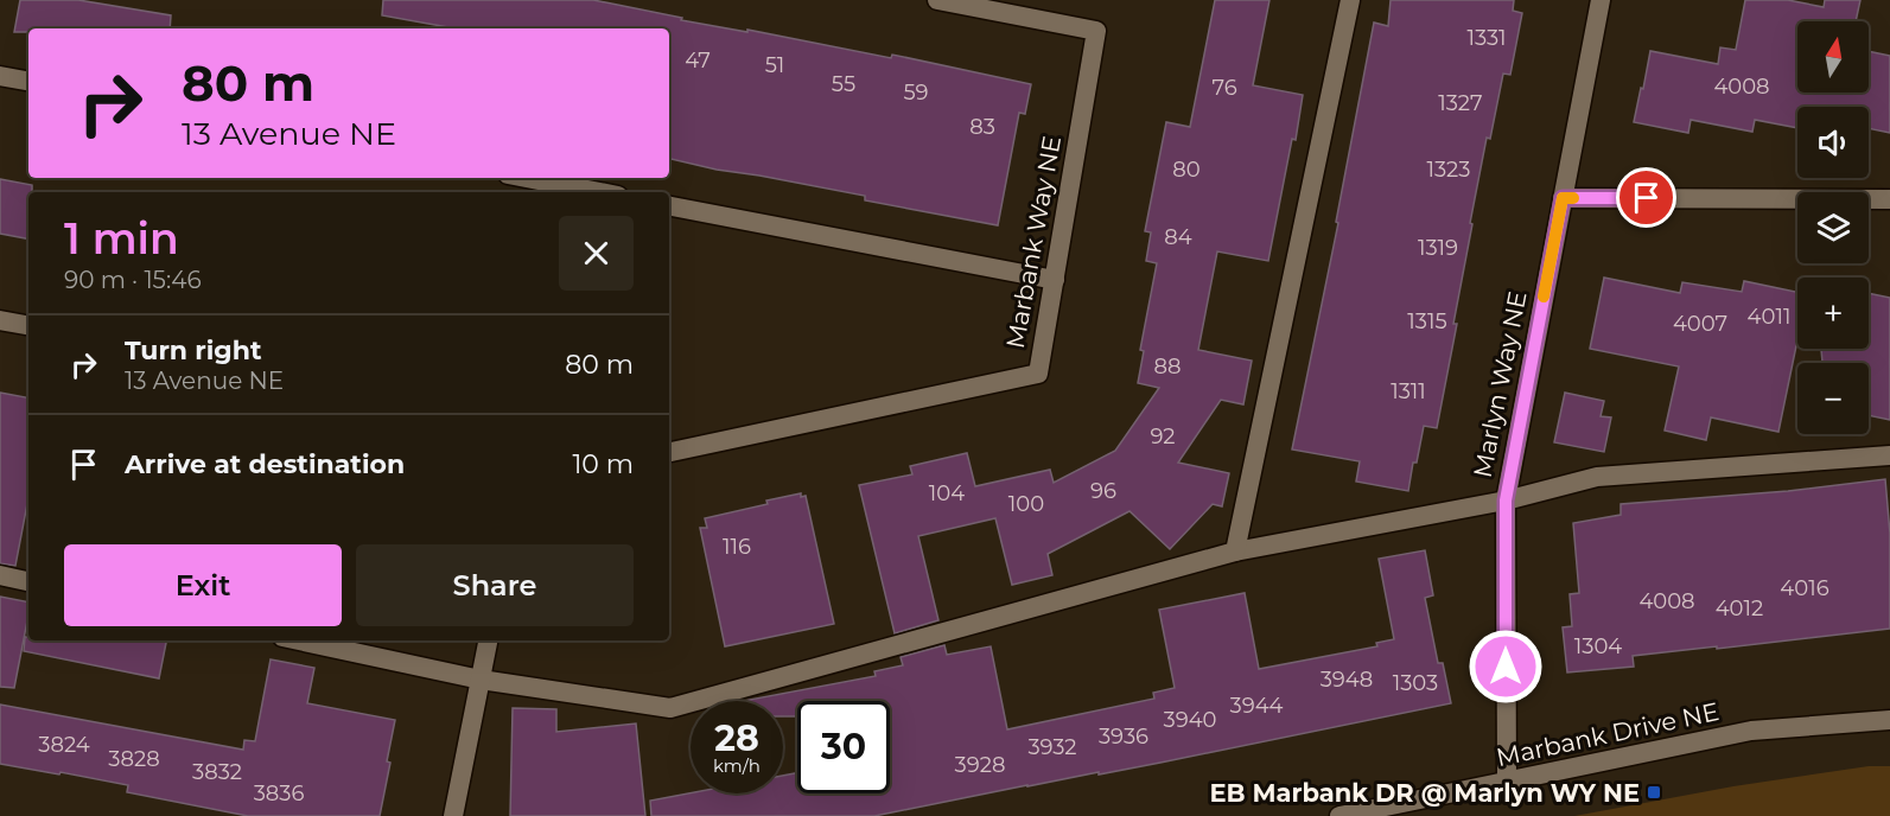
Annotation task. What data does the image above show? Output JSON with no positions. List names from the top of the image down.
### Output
{
  "streets": {
    "street": ["Marbank Way NE", "Marlyn Way NE", "Marbank Drive NE"]
  },
  "crossings": [
    ["Marlyn Way NE", "Marbank Drive NE"]
  ],
  "places": {
    "transit": ["EB Marbank DR @ Marlyn WY NE"]
  },
  "house_numbers": [
    "1331",
    "47",
    "51",
    "55",
    "4008",
    "76",
    "59",
    "1327",
    "83",
    "80",
    "1323",
    "84",
    "1319",
    "4011",
    "1315",
    "4007",
    "88",
    "1311",
    "92",
    "96",
    "104",
    "100",
    "116",
    "4016",
    "4008",
    "4012",
    "1304",
    "3948",
    "1303",
    "3944",
    "3940",
    "3936",
    "3824",
    "3932",
    "3828",
    "3928",
    "3832",
    "3836"
  ],
  "north": "top",
  "page": {
    "map_buttons": ["+", "−"],
    "turn": ["80 m", "13 Avenue NE"],
    "heading": ["1 min", "90 m · 15:46"],
    "list": [
      {
        "name": "Turn right",
        "note": "13 Avenue NE",
        "value": "80 m"
      },
      {
        "name": "Arrive at destination",
        "value": "10 m"
      }
    ],
    "buttons": ["Exit", "Share"],
    "speed": "28 km/h",
    "limit": "30"
  }
}
